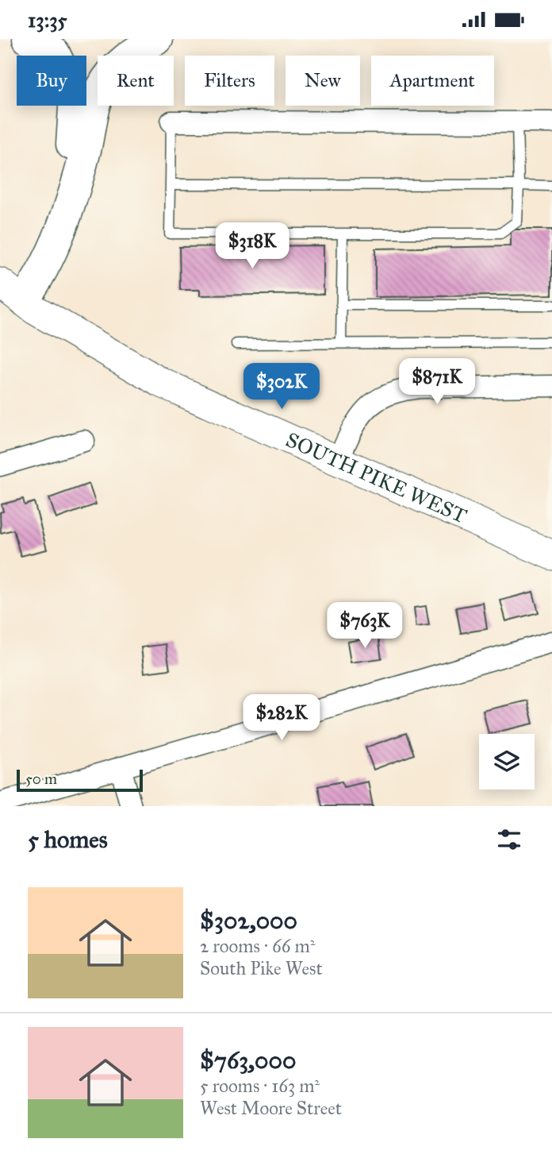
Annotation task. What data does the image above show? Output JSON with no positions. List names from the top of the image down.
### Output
{
  "streets": {
    "main road": ["SOUTH PIKE WEST"]
  },
  "scale_bar": "50 m",
  "page": {
    "status": "13:35",
    "chip": [
      "Buy",
      "Rent",
      "Filters",
      "New",
      "Apartment"
    ],
    "price": [
      "$318K",
      "$871K",
      "$302K",
      "$763K",
      "$282K"
    ],
    "scale": "50 m",
    "heading": "5 homes",
    "list": [
      {
        "name": "$302,000",
        "note": "2 rooms · 66 m² · South Pike West"
      },
      {
        "name": "$763,000",
        "note": "5 rooms · 163 m² · West Moore Street"
      }
    ]
  }
}
